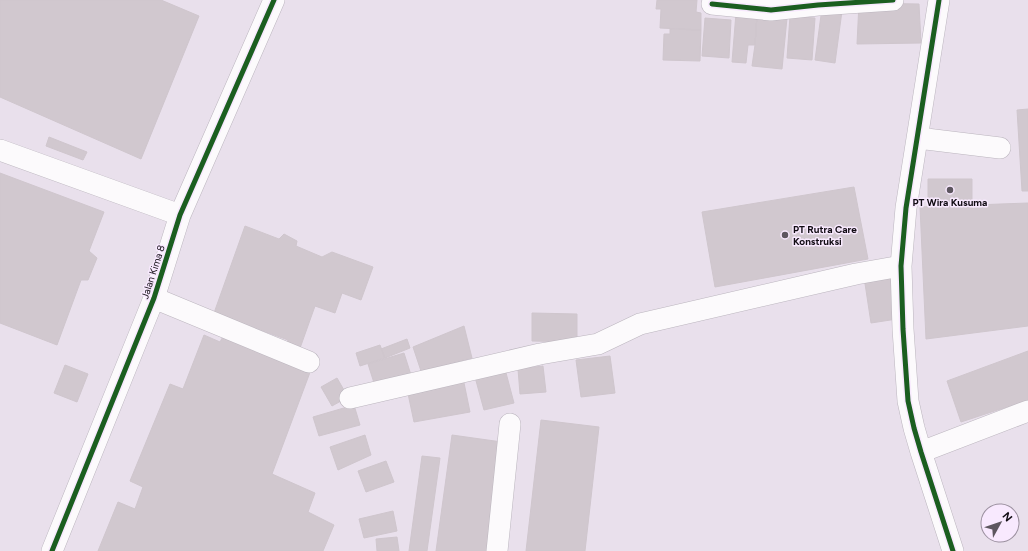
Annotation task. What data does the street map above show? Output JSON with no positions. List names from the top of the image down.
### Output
{
  "streets": {
    "street": ["Jalan Kima 8"]
  },
  "places": ["PT Wira Kusuma", "PT Rutra Care Konstruksi"],
  "north": "top right"
}
